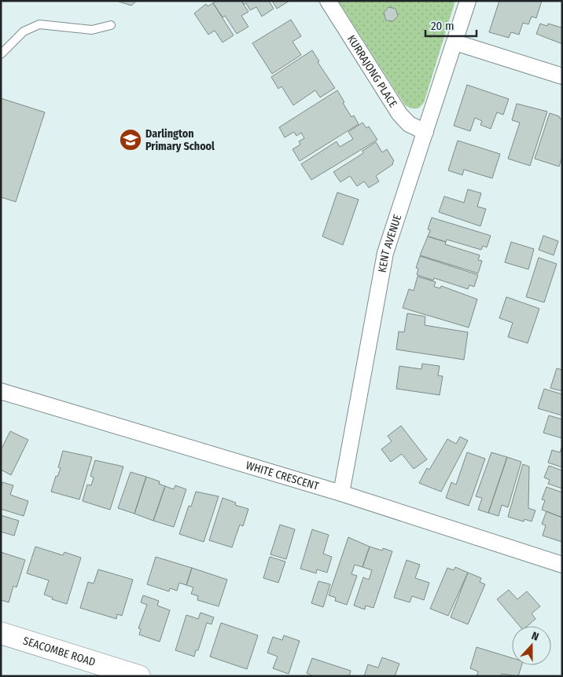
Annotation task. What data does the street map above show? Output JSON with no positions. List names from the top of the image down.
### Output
{
  "streets": {
    "main road": ["SEACOMBE ROAD"],
    "street": ["KURRAJONG PLACE", "KENT AVENUE", "WHITE CRESCENT"]
  },
  "crossings": [
    ["KURRAJONG PLACE", "KENT AVENUE"],
    ["KENT AVENUE", "WHITE CRESCENT"]
  ],
  "places": {
    "school or university": ["Darlington Primary School"]
  },
  "scale_bar": "20 m",
  "north": "top"
}
